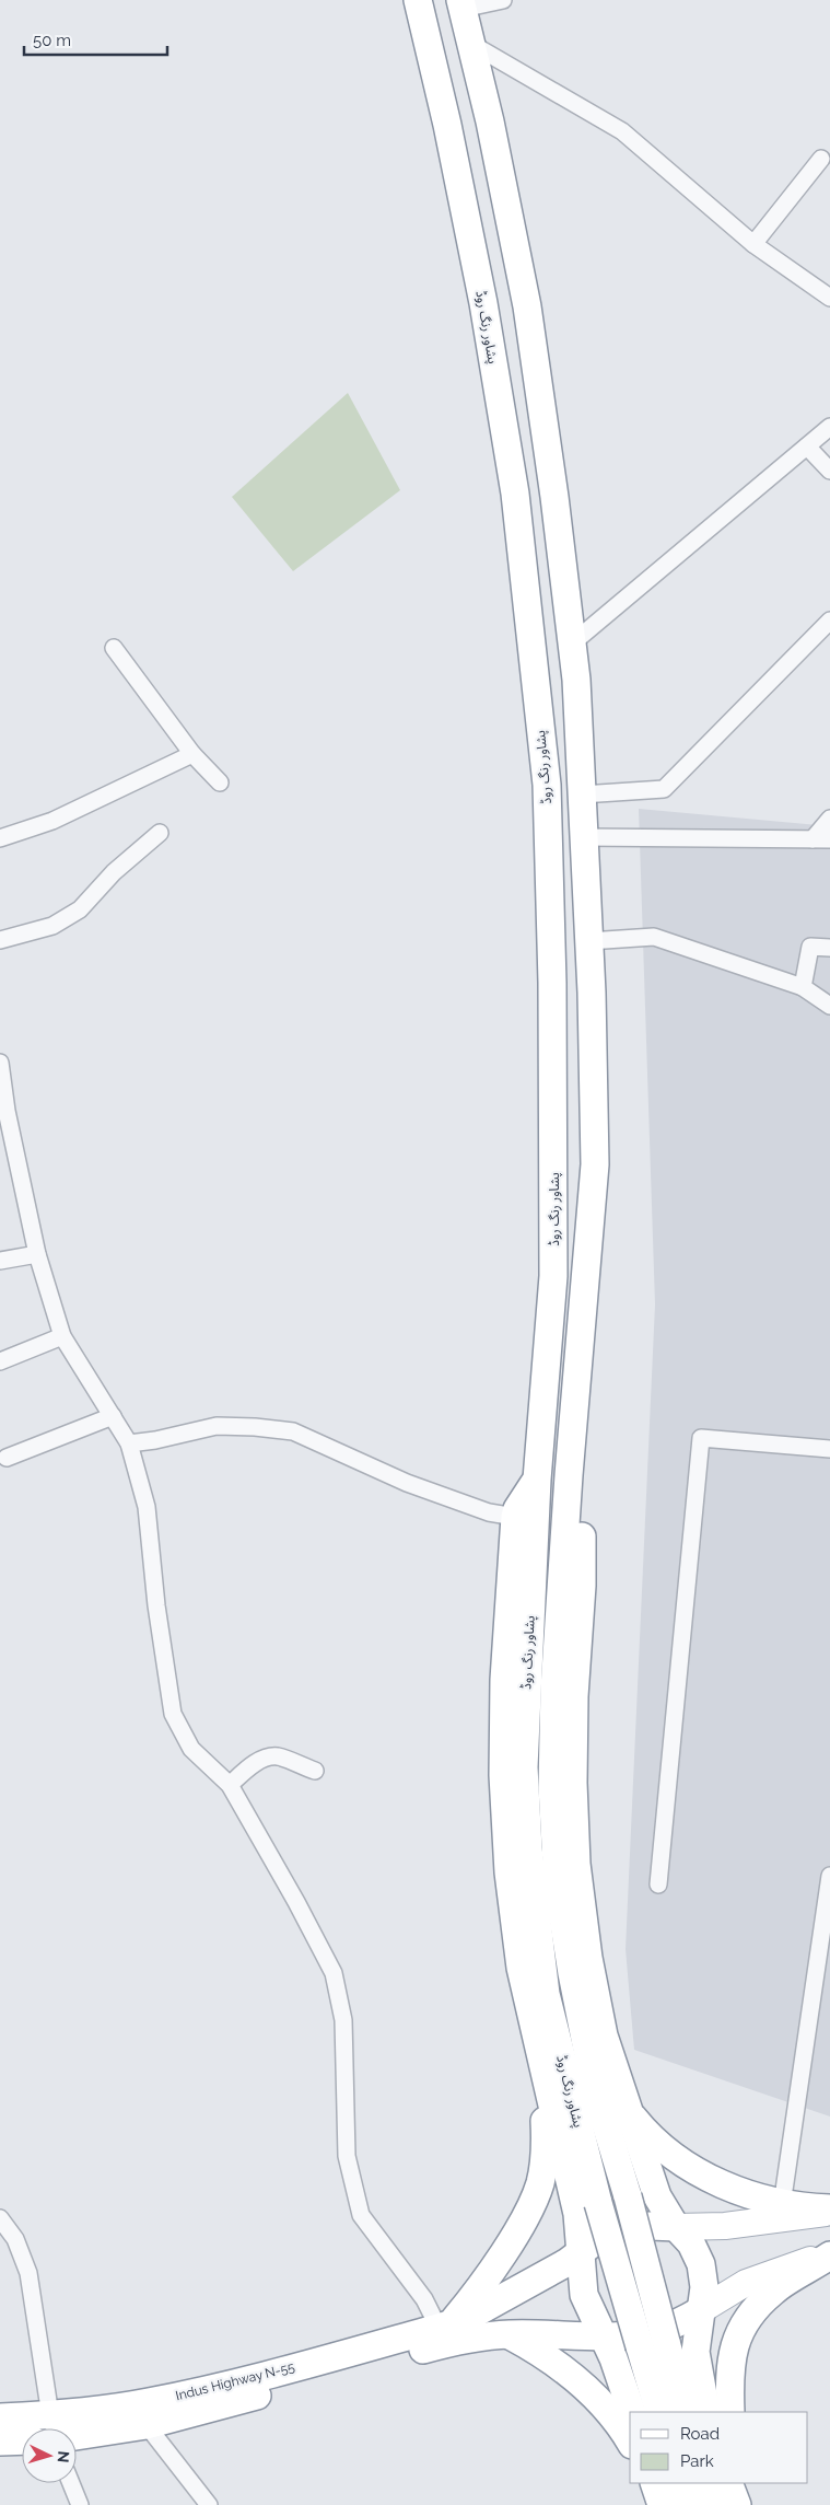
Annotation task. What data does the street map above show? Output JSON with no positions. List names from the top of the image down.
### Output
{
  "streets": {
    "highway": ["پشاور رنگ روڈ", "Indus Highway N-55"]
  },
  "legend": ["Road", "Park"],
  "scale_bar": "50 m",
  "north": "right"
}
